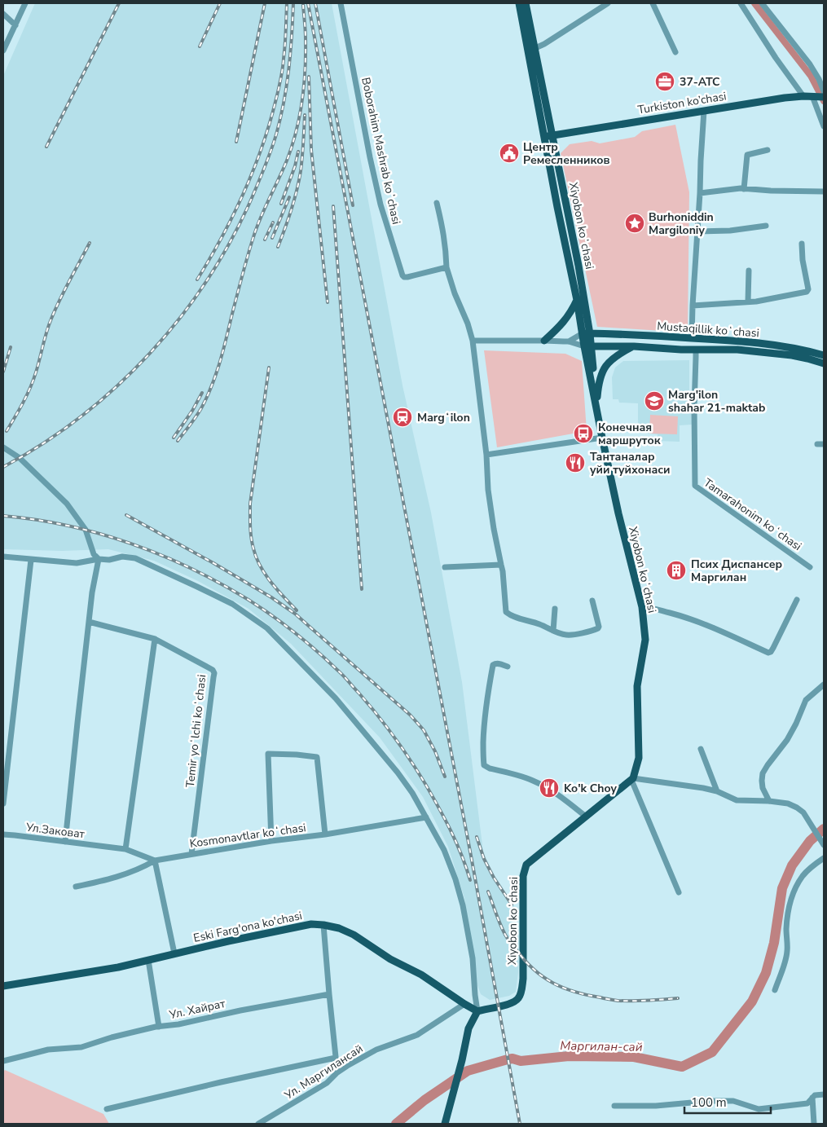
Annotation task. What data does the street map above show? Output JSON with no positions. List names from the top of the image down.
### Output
{
  "streets": {
    "main road": [
      "Turkiston ko’chasi",
      "Xiyobon koʻchasi",
      "Mustaqillik koʻchasi",
      "Eski Farg'ona ko'chasi"
    ],
    "street": [
      "Boborahim Mashrab koʻchasi",
      "Tamarahonim koʻchasi",
      "Temir yoʻlchi koʻchasi",
      "Ул.Заковат",
      "Kosmonavtlar koʻchasi",
      "Ул. Хайрат",
      "Ул. Маргилансай"
    ]
  },
  "crossings": [
    ["Turkiston ko’chasi", "Xiyobon koʻchasi"],
    ["Xiyobon koʻchasi", "Mustaqillik koʻchasi"],
    ["Xiyobon koʻchasi", "Eski Farg'ona ko'chasi"],
    ["Mustaqillik koʻchasi", "Tamarahonim koʻchasi"],
    ["Temir yoʻlchi koʻchasi", "Kosmonavtlar koʻchasi"],
    ["Ул.Заковат", "Kosmonavtlar koʻchasi"],
    ["Eski Farg'ona ko'chasi", "Ул. Маргилансай"]
  ],
  "water": ["Маргилан-сай"],
  "places": {
    "office": ["37-АТС"],
    "public building": ["Центр Ремесленников"],
    "place": ["Burhoniddin Margiloniy"],
    "school or university": ["Marg'ilon shahar 21-maktab"],
    "station": ["Margʻilon"],
    "bus stop": ["Конечная маршруток"],
    "restaurant": ["Тантаналар уйи туйхонаси", "Ko'k Choy"],
    "building": ["Псих Диспансер Маргилан"]
  },
  "scale_bar": "100 m"
}
